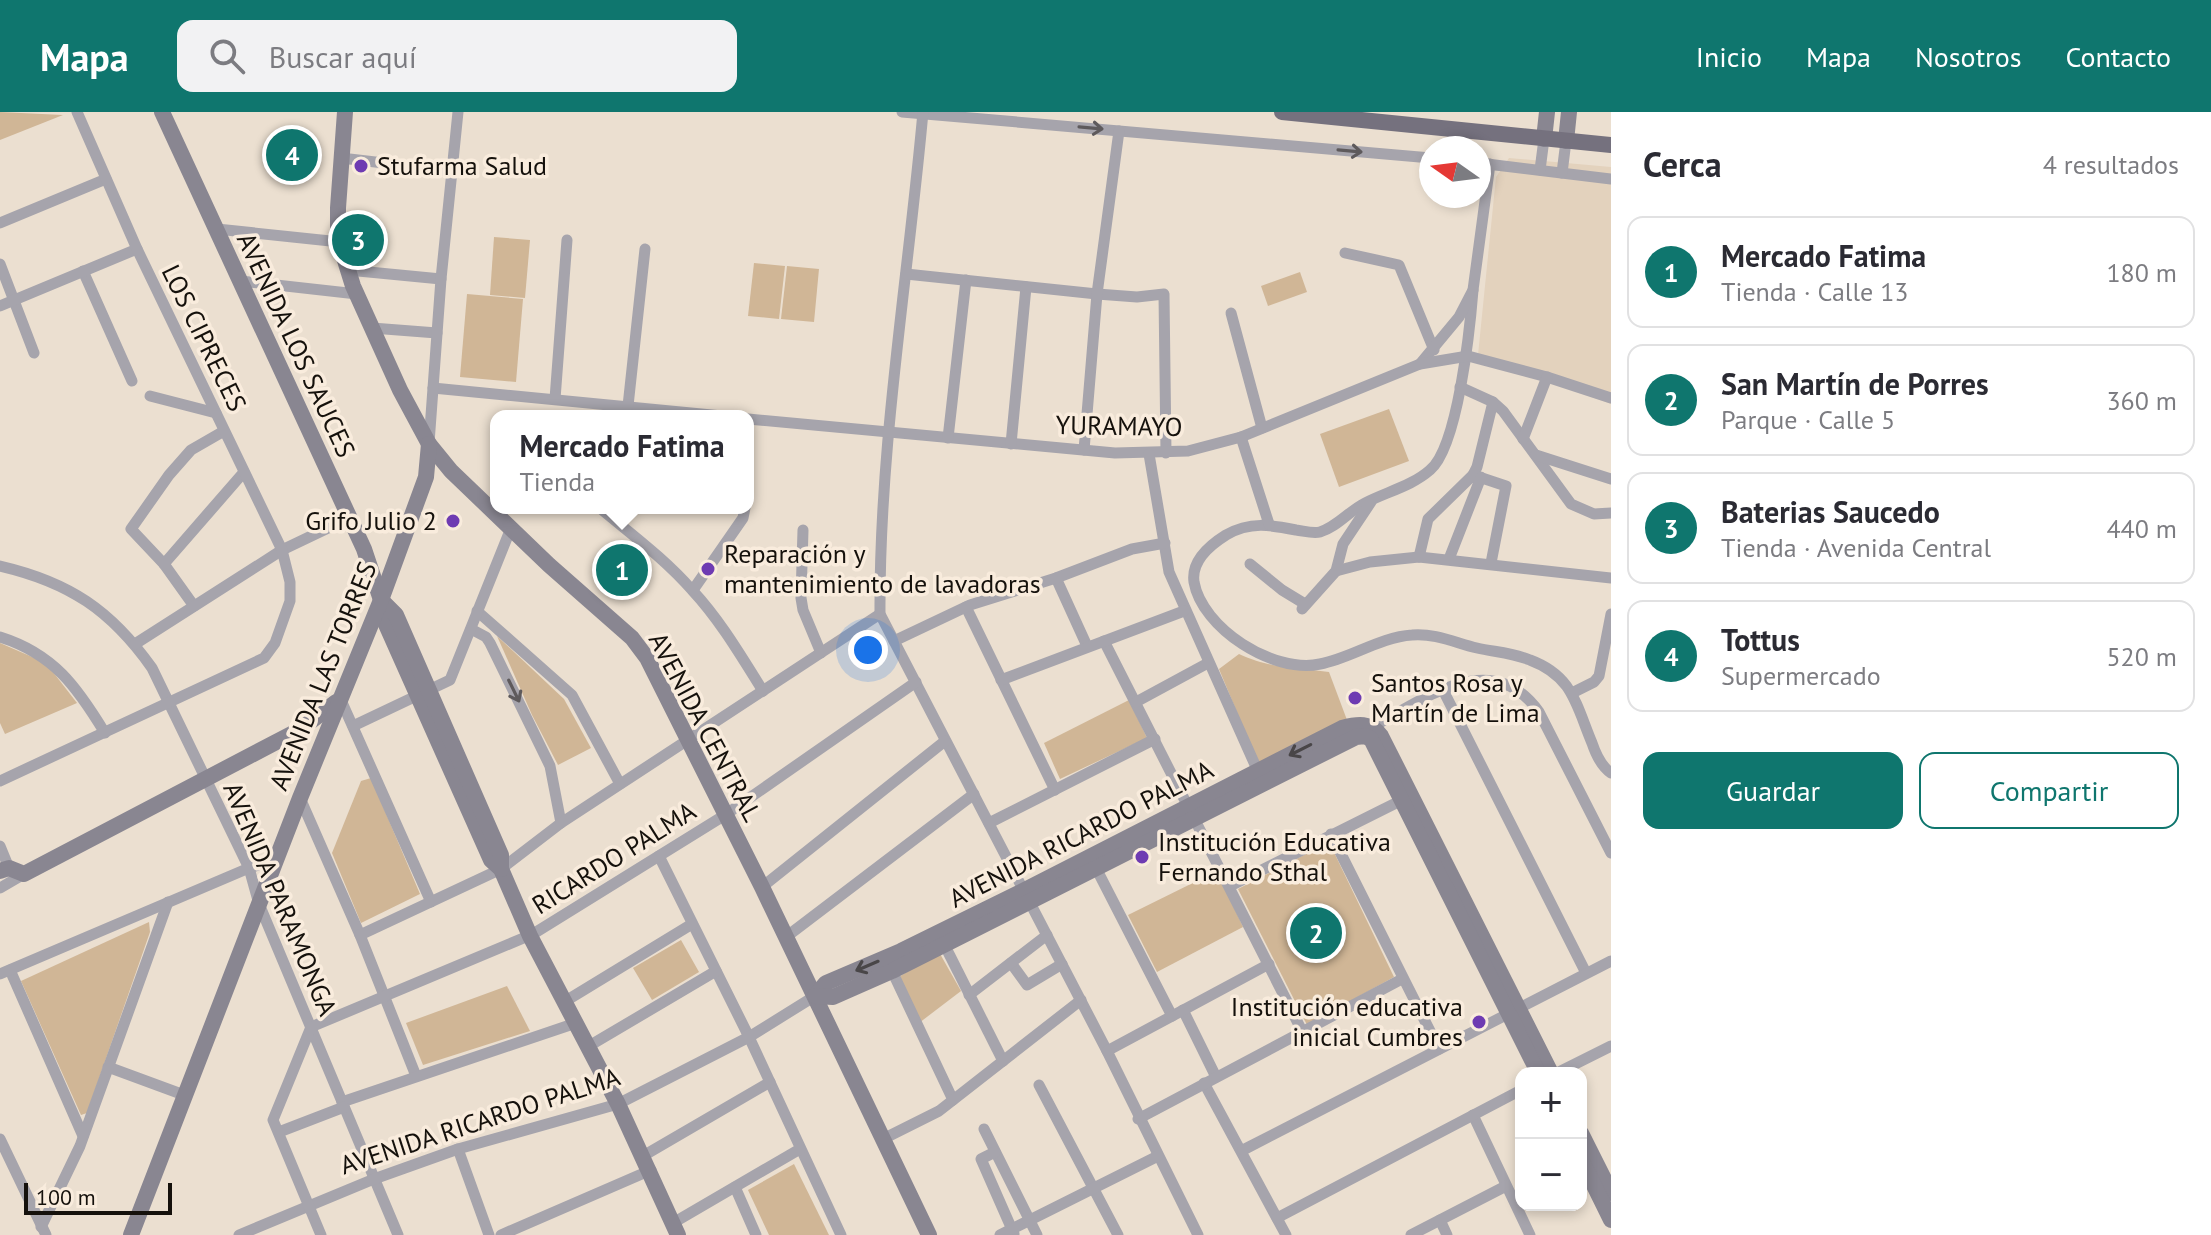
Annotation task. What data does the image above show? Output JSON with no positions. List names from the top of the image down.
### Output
{
  "streets": {
    "street": [
      "LOS CIPRECES",
      "AVENIDA LOS SAUCES",
      "YURAMAYO",
      "AVENIDA LAS TORRES",
      "AVENIDA CENTRAL",
      "AVENIDA RICARDO PALMA",
      "RICARDO PALMA",
      "AVENIDA PARAMONGA"
    ]
  },
  "crossings": [
    ["LOS CIPRECES", "AVENIDA PARAMONGA"],
    ["AVENIDA LOS SAUCES", "AVENIDA LAS TORRES"],
    ["AVENIDA LOS SAUCES", "AVENIDA RICARDO PALMA"],
    ["AVENIDA LOS SAUCES", "RICARDO PALMA"],
    ["AVENIDA LAS TORRES", "AVENIDA CENTRAL"],
    ["AVENIDA LAS TORRES", "AVENIDA PARAMONGA"],
    ["AVENIDA CENTRAL", "AVENIDA RICARDO PALMA"],
    ["AVENIDA CENTRAL", "RICARDO PALMA"],
    ["AVENIDA RICARDO PALMA", "AVENIDA PARAMONGA"],
    ["RICARDO PALMA", "AVENIDA PARAMONGA"]
  ],
  "places": [
    "Stufarma Salud",
    "Grifo Julio 2",
    "Reparación y mantenimiento de lavadoras",
    "Santos Rosa y Martín de Lima",
    "Institución Educativa Fernando Sthal",
    "Institución educativa inicial Cumbres"
  ],
  "scale_bar": "100 m",
  "north": "left",
  "page": {
    "header": "Mapa",
    "search": "Buscar aquí",
    "nav": [
      "Inicio",
      "Mapa",
      "Nosotros",
      "Contacto"
    ],
    "heading": ["Cerca", "4 resultados"],
    "pins": [
      "4",
      "3",
      "1",
      "2"
    ],
    "list": [
      {
        "mark": "1",
        "name": "Mercado Fatima",
        "note": "Tienda · Calle 13",
        "value": "180 m"
      },
      {
        "mark": "2",
        "name": "San Martín de Porres",
        "note": "Parque · Calle 5",
        "value": "360 m"
      },
      {
        "mark": "3",
        "name": "Baterias Saucedo",
        "note": "Tienda · Avenida Central",
        "value": "440 m"
      },
      {
        "mark": "4",
        "name": "Tottus",
        "note": "Supermercado",
        "value": "520 m"
      }
    ],
    "popup": ["Mercado Fatima", "Tienda"],
    "buttons": ["Guardar", "Compartir"],
    "map_buttons": ["+", "−"],
    "scale": "100 m"
  }
}
